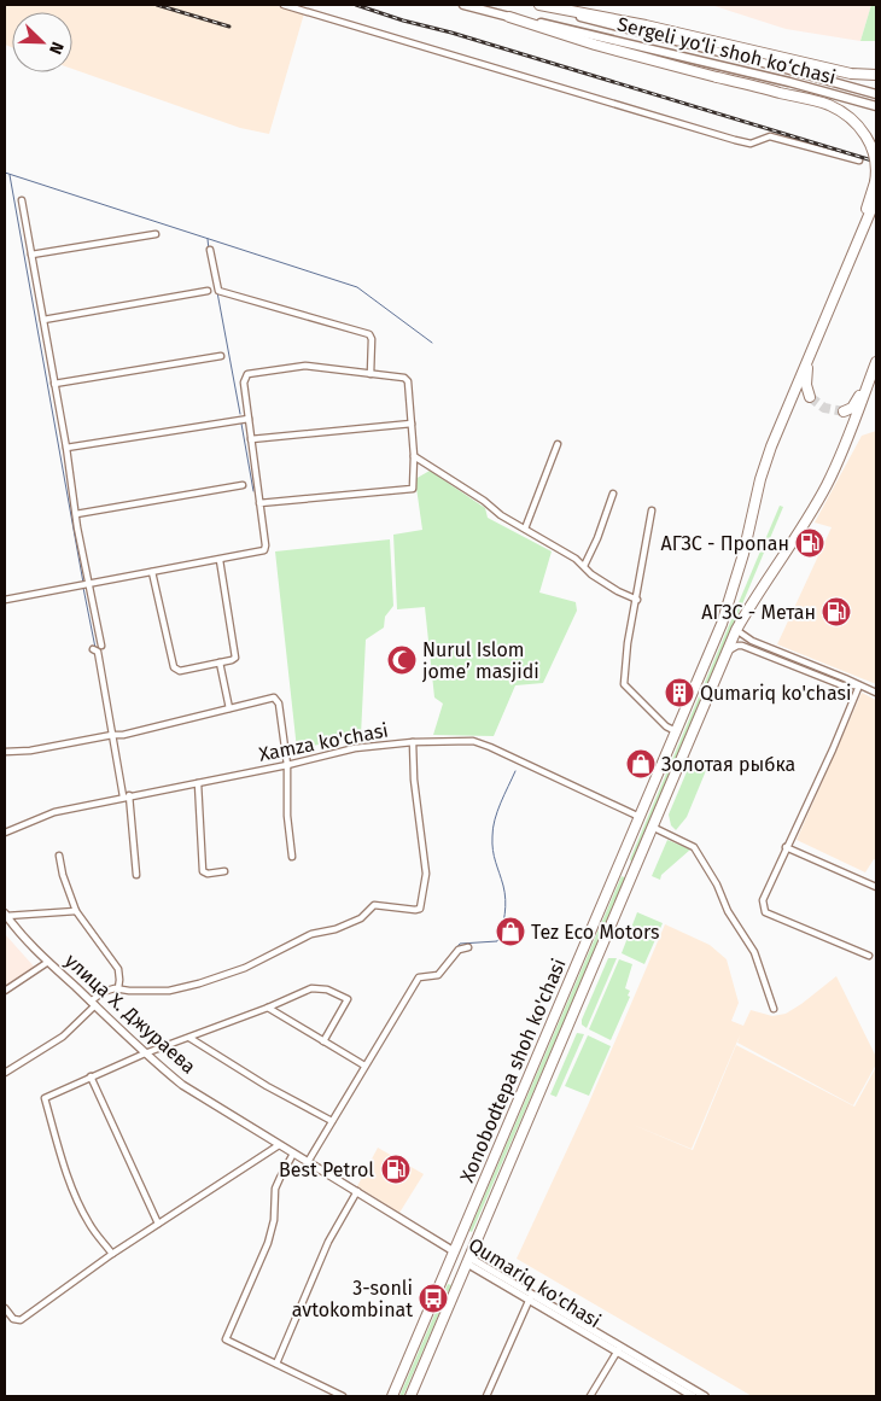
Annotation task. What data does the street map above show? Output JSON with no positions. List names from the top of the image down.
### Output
{
  "streets": {
    "highway": ["Xonobodtepa shoh ko'chasi", "Qumariq ko'chasi"],
    "main road": ["Sergeli yo‘li shoh ko‘chasi"],
    "street": ["Xamza ko'chasi", "улица Х. Джураева"]
  },
  "crossings": [
    ["Xamza ko'chasi", "Xonobodtepa shoh ko'chasi"],
    ["улица Х. Джураева", "Xonobodtepa shoh ko'chasi"],
    ["улица Х. Джураева", "Qumariq ko'chasi"],
    ["Xonobodtepa shoh ko'chasi", "Qumariq ko'chasi"]
  ],
  "places": {
    "fuel station": ["АГЗС - Пропан", "АГЗС - Метан", "Best Petrol"],
    "mosque": ["Nurul Islom jome’ masjidi"],
    "building": ["Qumariq ko'chasi"],
    "shop": ["Золотая рыбка", "Tez Eco Motors"],
    "bus stop": ["3-sonli avtokombinat"]
  },
  "north": "bottom right"
}
